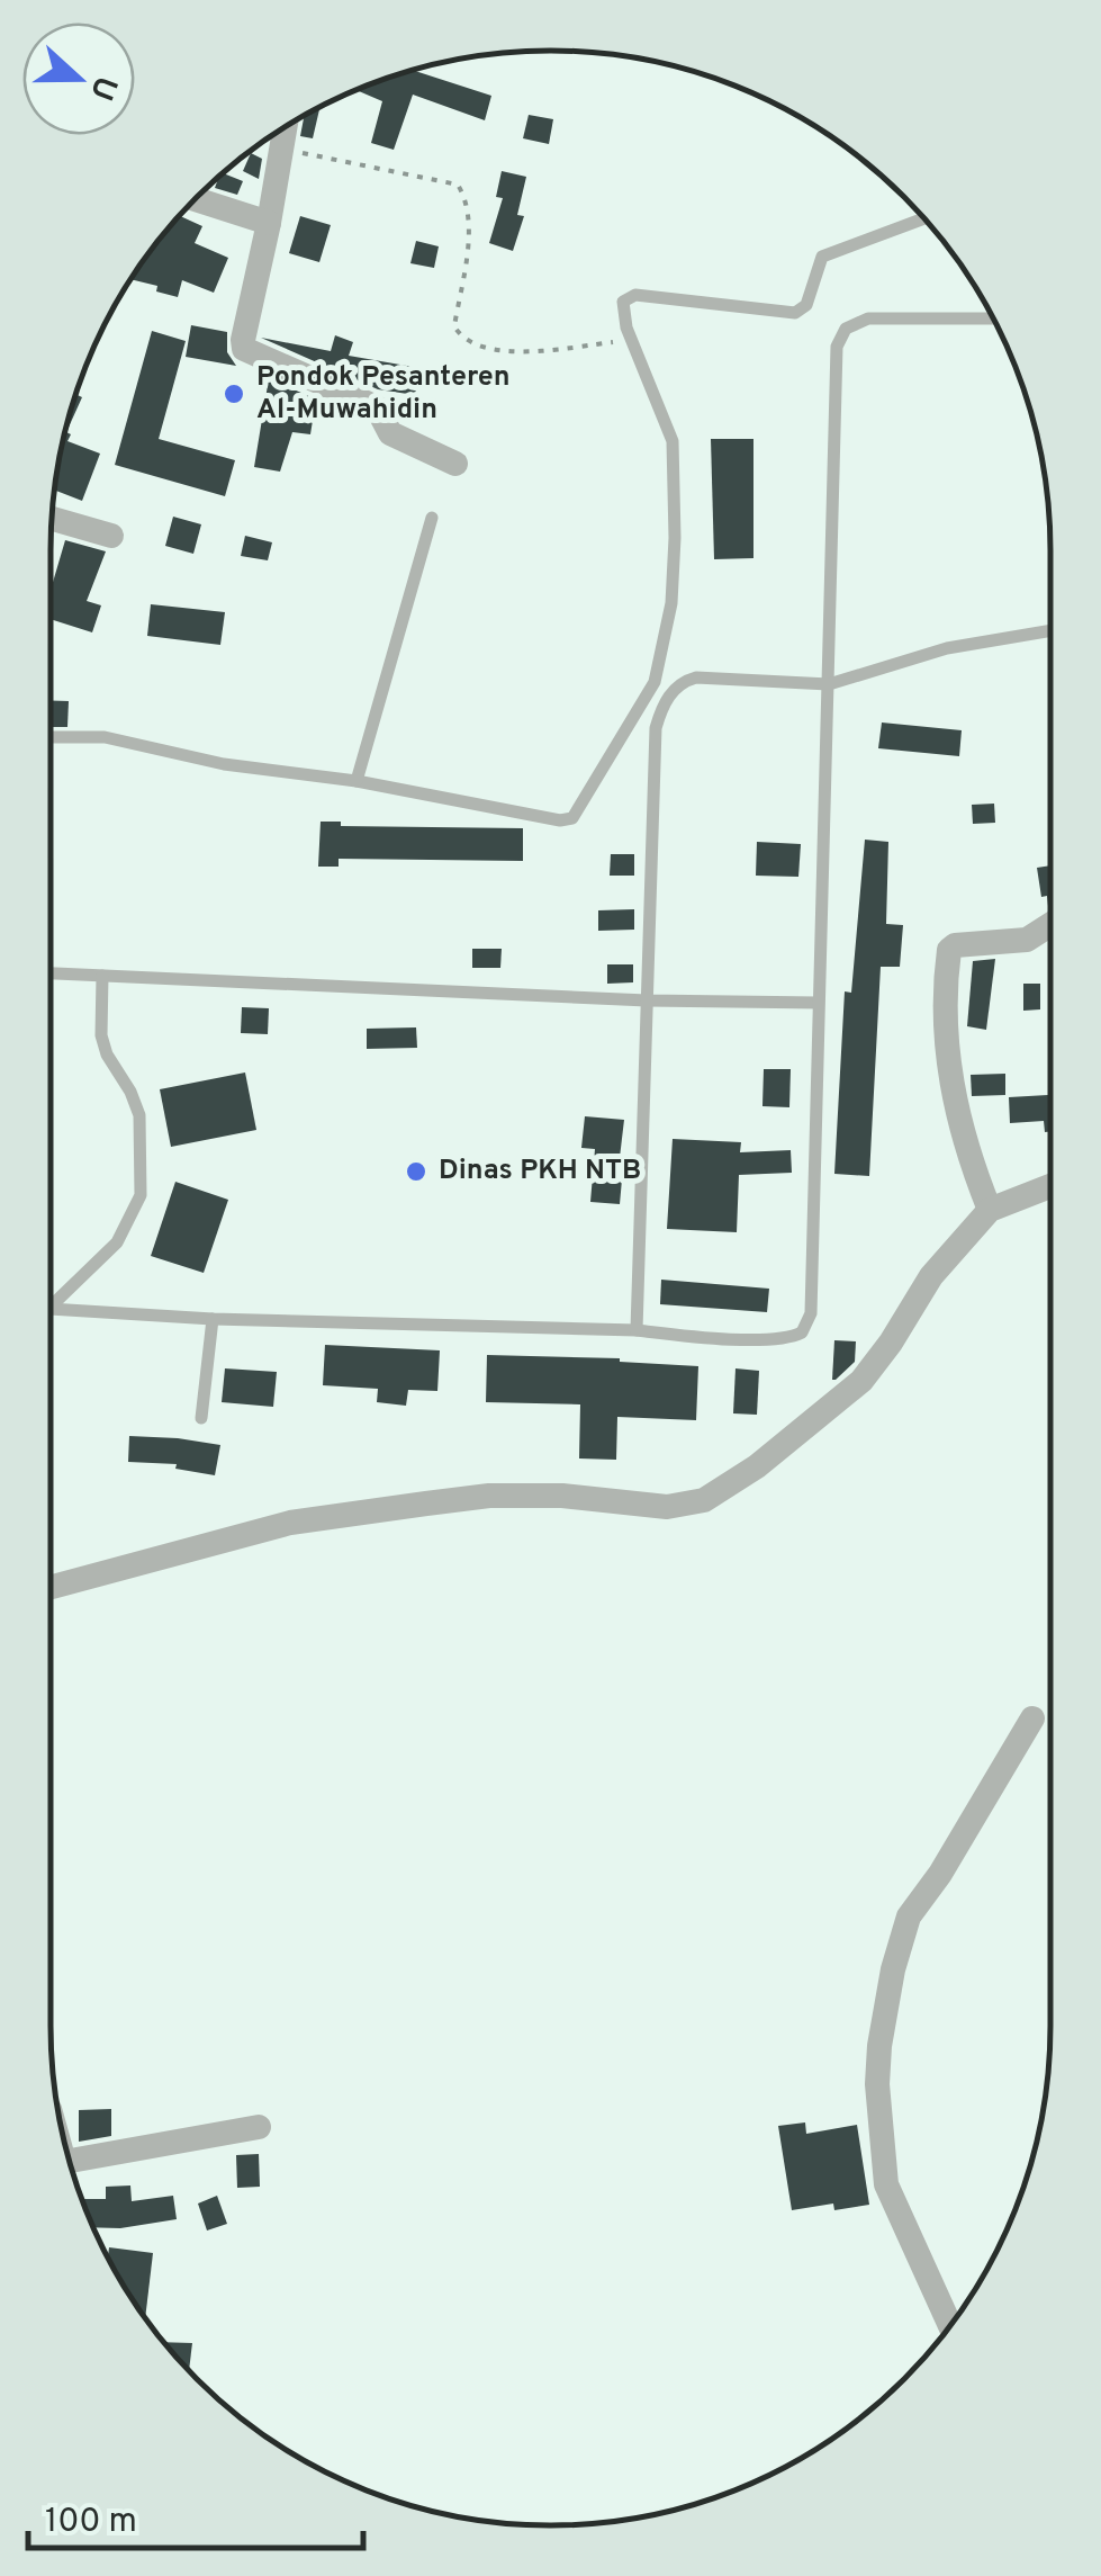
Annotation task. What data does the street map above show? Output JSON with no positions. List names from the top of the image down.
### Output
{
  "places": ["Pondok Pesanteren Al-Muwahidin", "Dinas PKH NTB"],
  "scale_bar": "100 m",
  "north": "right"
}
